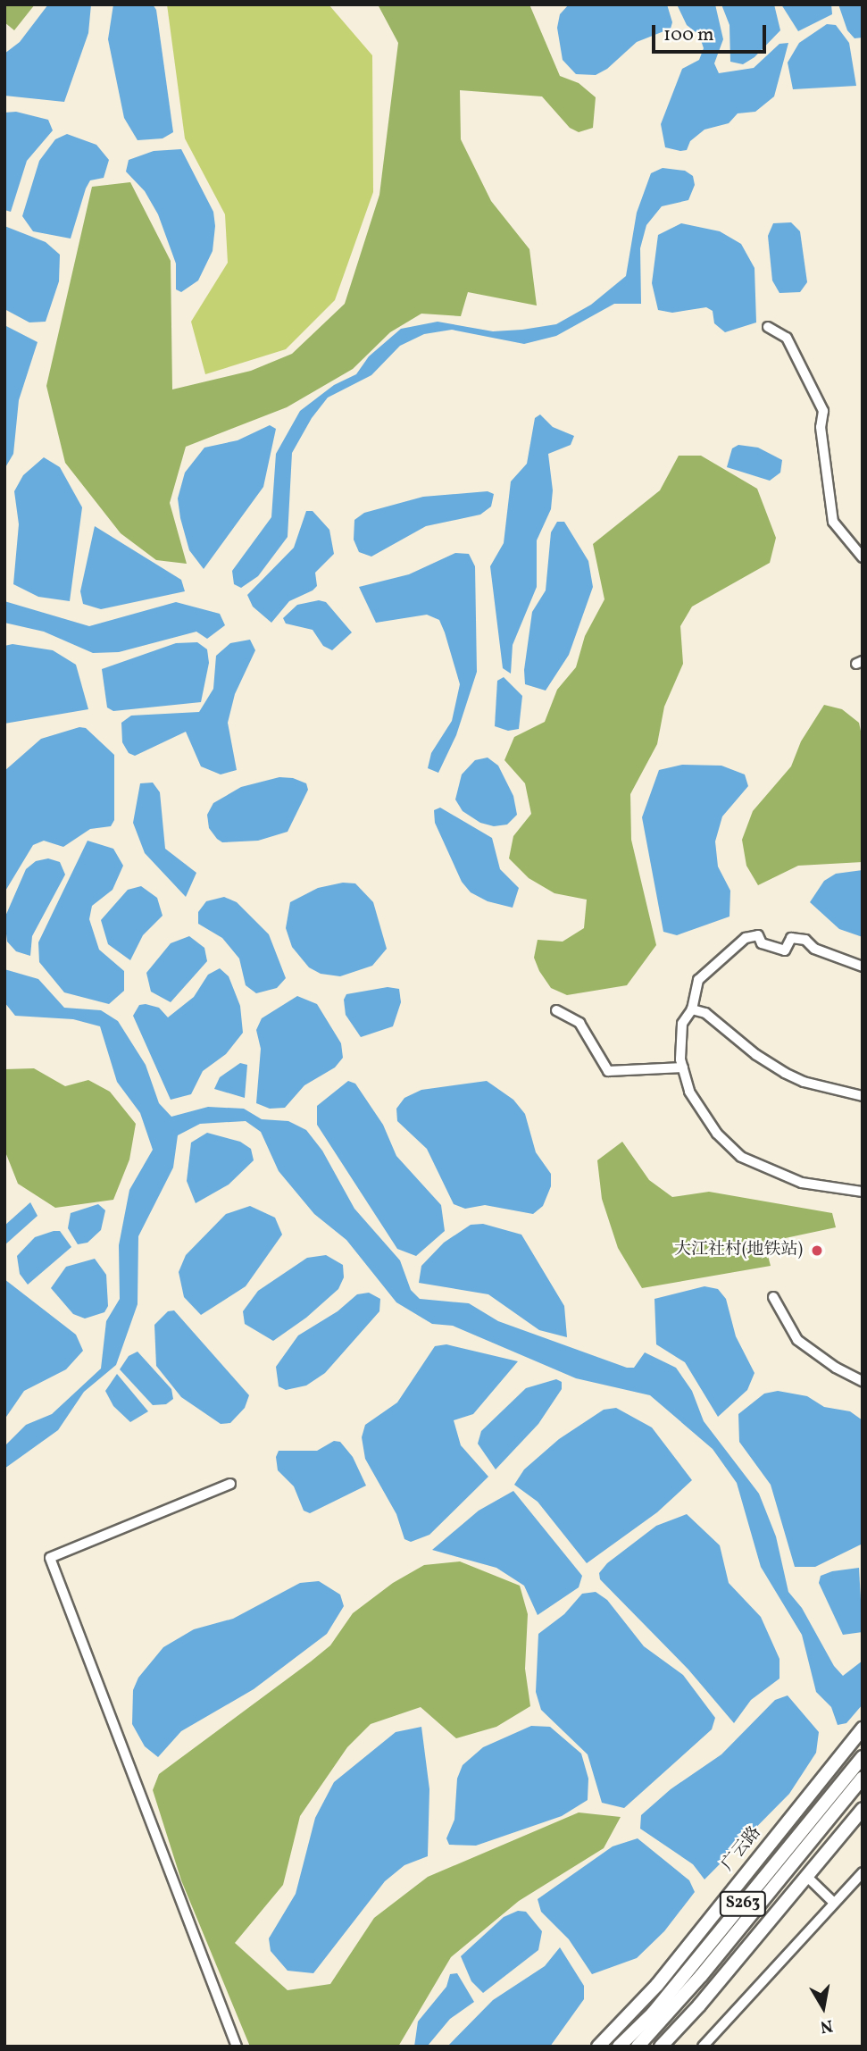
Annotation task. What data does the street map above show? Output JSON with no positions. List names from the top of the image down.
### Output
{
  "streets": {
    "main road": ["广云路", "S263"]
  },
  "places": ["大江社村(地铁站)"],
  "scale_bar": "100 m",
  "north": "bottom"
}
